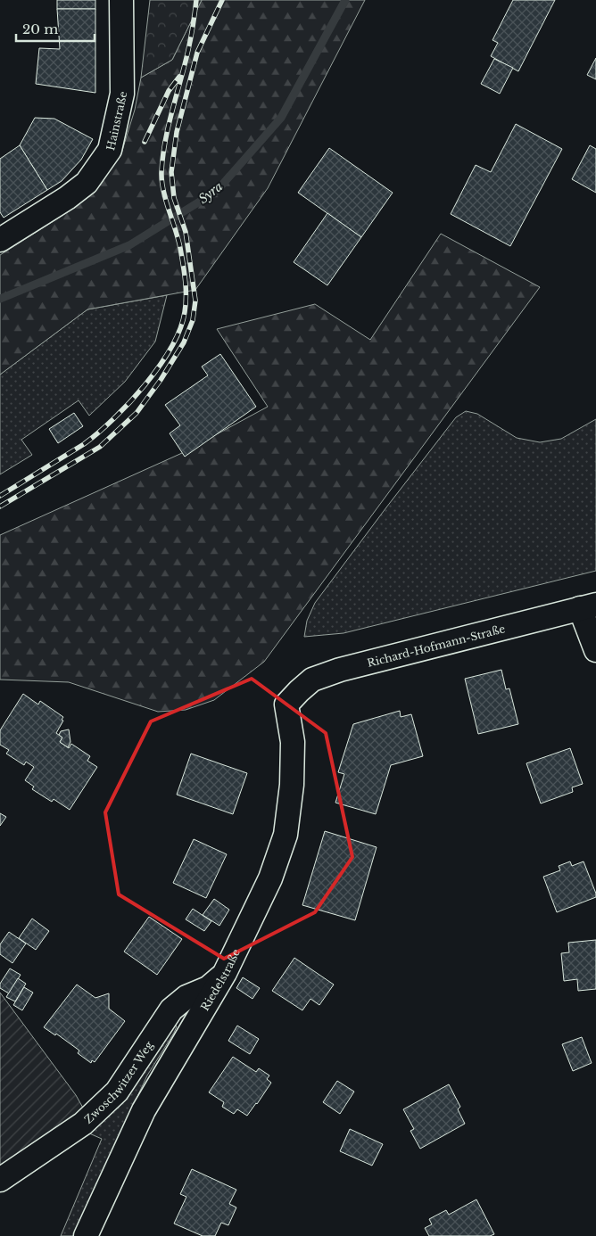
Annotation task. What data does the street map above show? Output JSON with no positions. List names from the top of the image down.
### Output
{
  "streets": {
    "street": [
      "Hainstraße",
      "Richard-Hofmann-Straße",
      "Riedelstraße",
      "Zwoschwitzer Weg"
    ]
  },
  "crossings": [
    ["Richard-Hofmann-Straße", "Riedelstraße"],
    ["Riedelstraße", "Zwoschwitzer Weg"]
  ],
  "water": ["Syra"],
  "scale_bar": "20 m"
}
